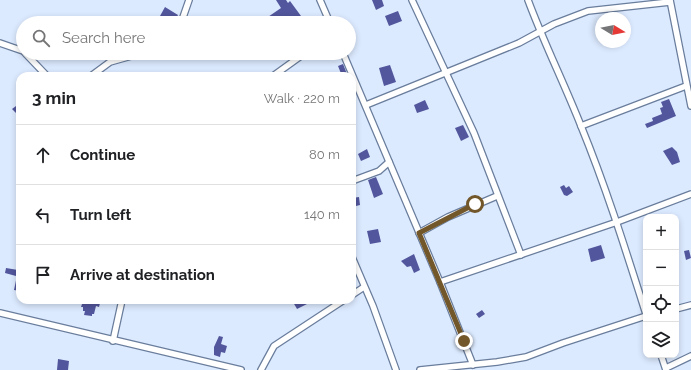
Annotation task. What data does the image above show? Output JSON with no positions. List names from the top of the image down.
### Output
{
  "north": "right",
  "page": {
    "search": "Search here",
    "heading": ["3 min", "Walk · 220 m"],
    "list": [
      ["Continue", "80 m"],
      ["Turn left", "140 m"],
      "Arrive at destination"
    ],
    "map_buttons": ["+", "−"]
  }
}
